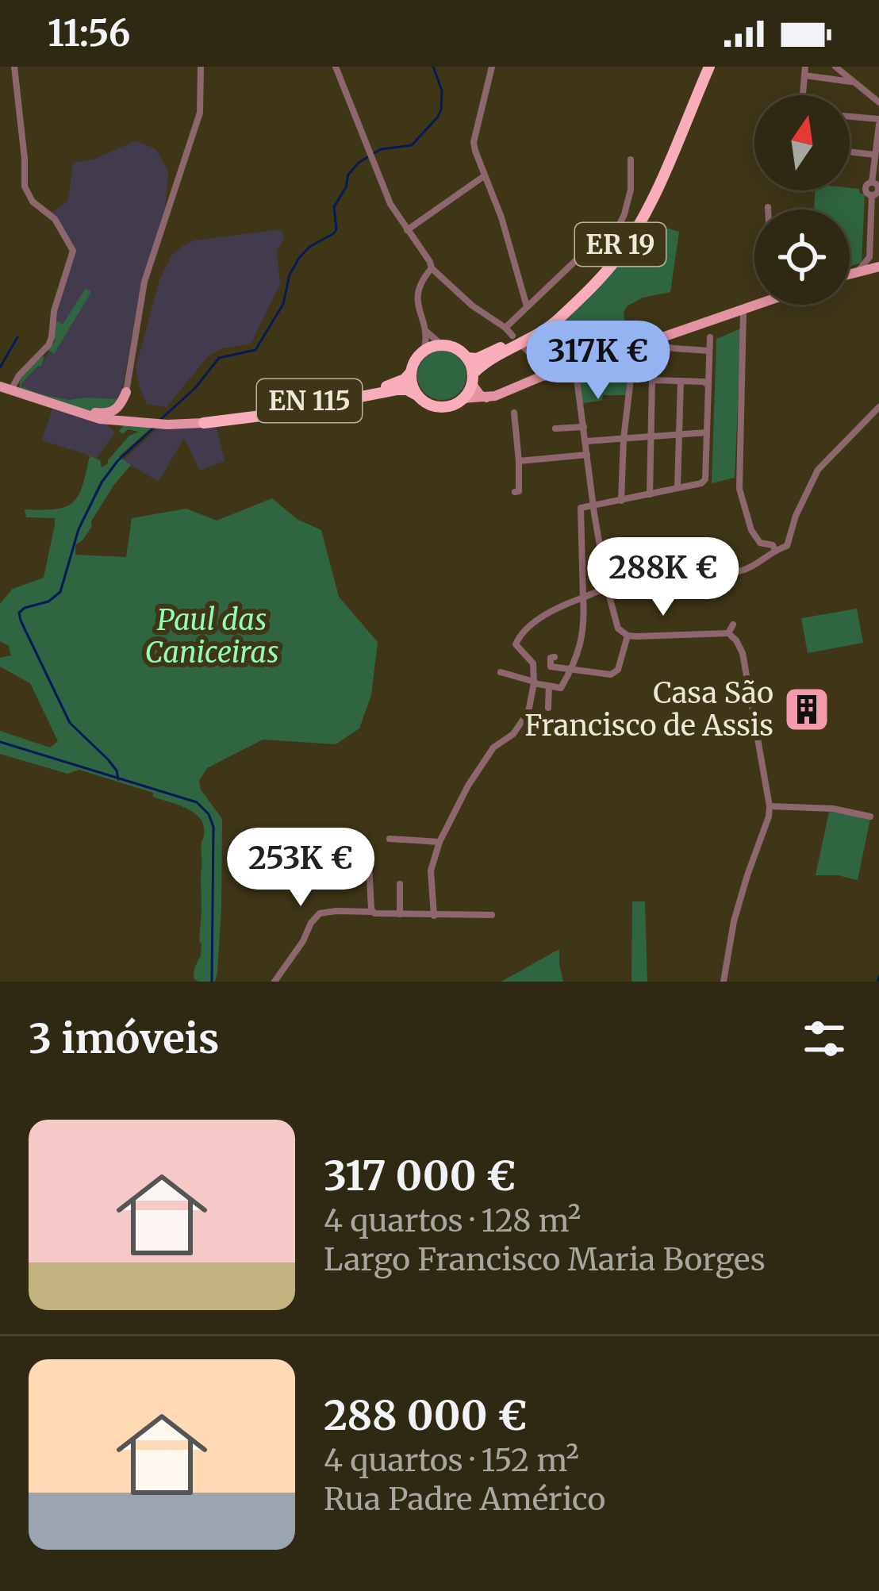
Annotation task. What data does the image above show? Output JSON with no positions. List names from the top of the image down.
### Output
{
  "streets": {
    "highway": ["ER 19", "EN 115"]
  },
  "crossings": [
    ["ER 19", "EN 115"]
  ],
  "parks": ["Paul das Caniceiras"],
  "places": {
    "building": ["Casa São Francisco de Assis"]
  },
  "north": "top",
  "page": {
    "status": "11:56",
    "price": ["317K €", "288K €", "253K €"],
    "heading": "3 imóveis",
    "list": [
      {
        "name": "317 000 €",
        "note": "4 quartos · 128 m² · Largo Francisco Maria Borges"
      },
      {
        "name": "288 000 €",
        "note": "4 quartos · 152 m² · Rua Padre Américo"
      }
    ]
  }
}
